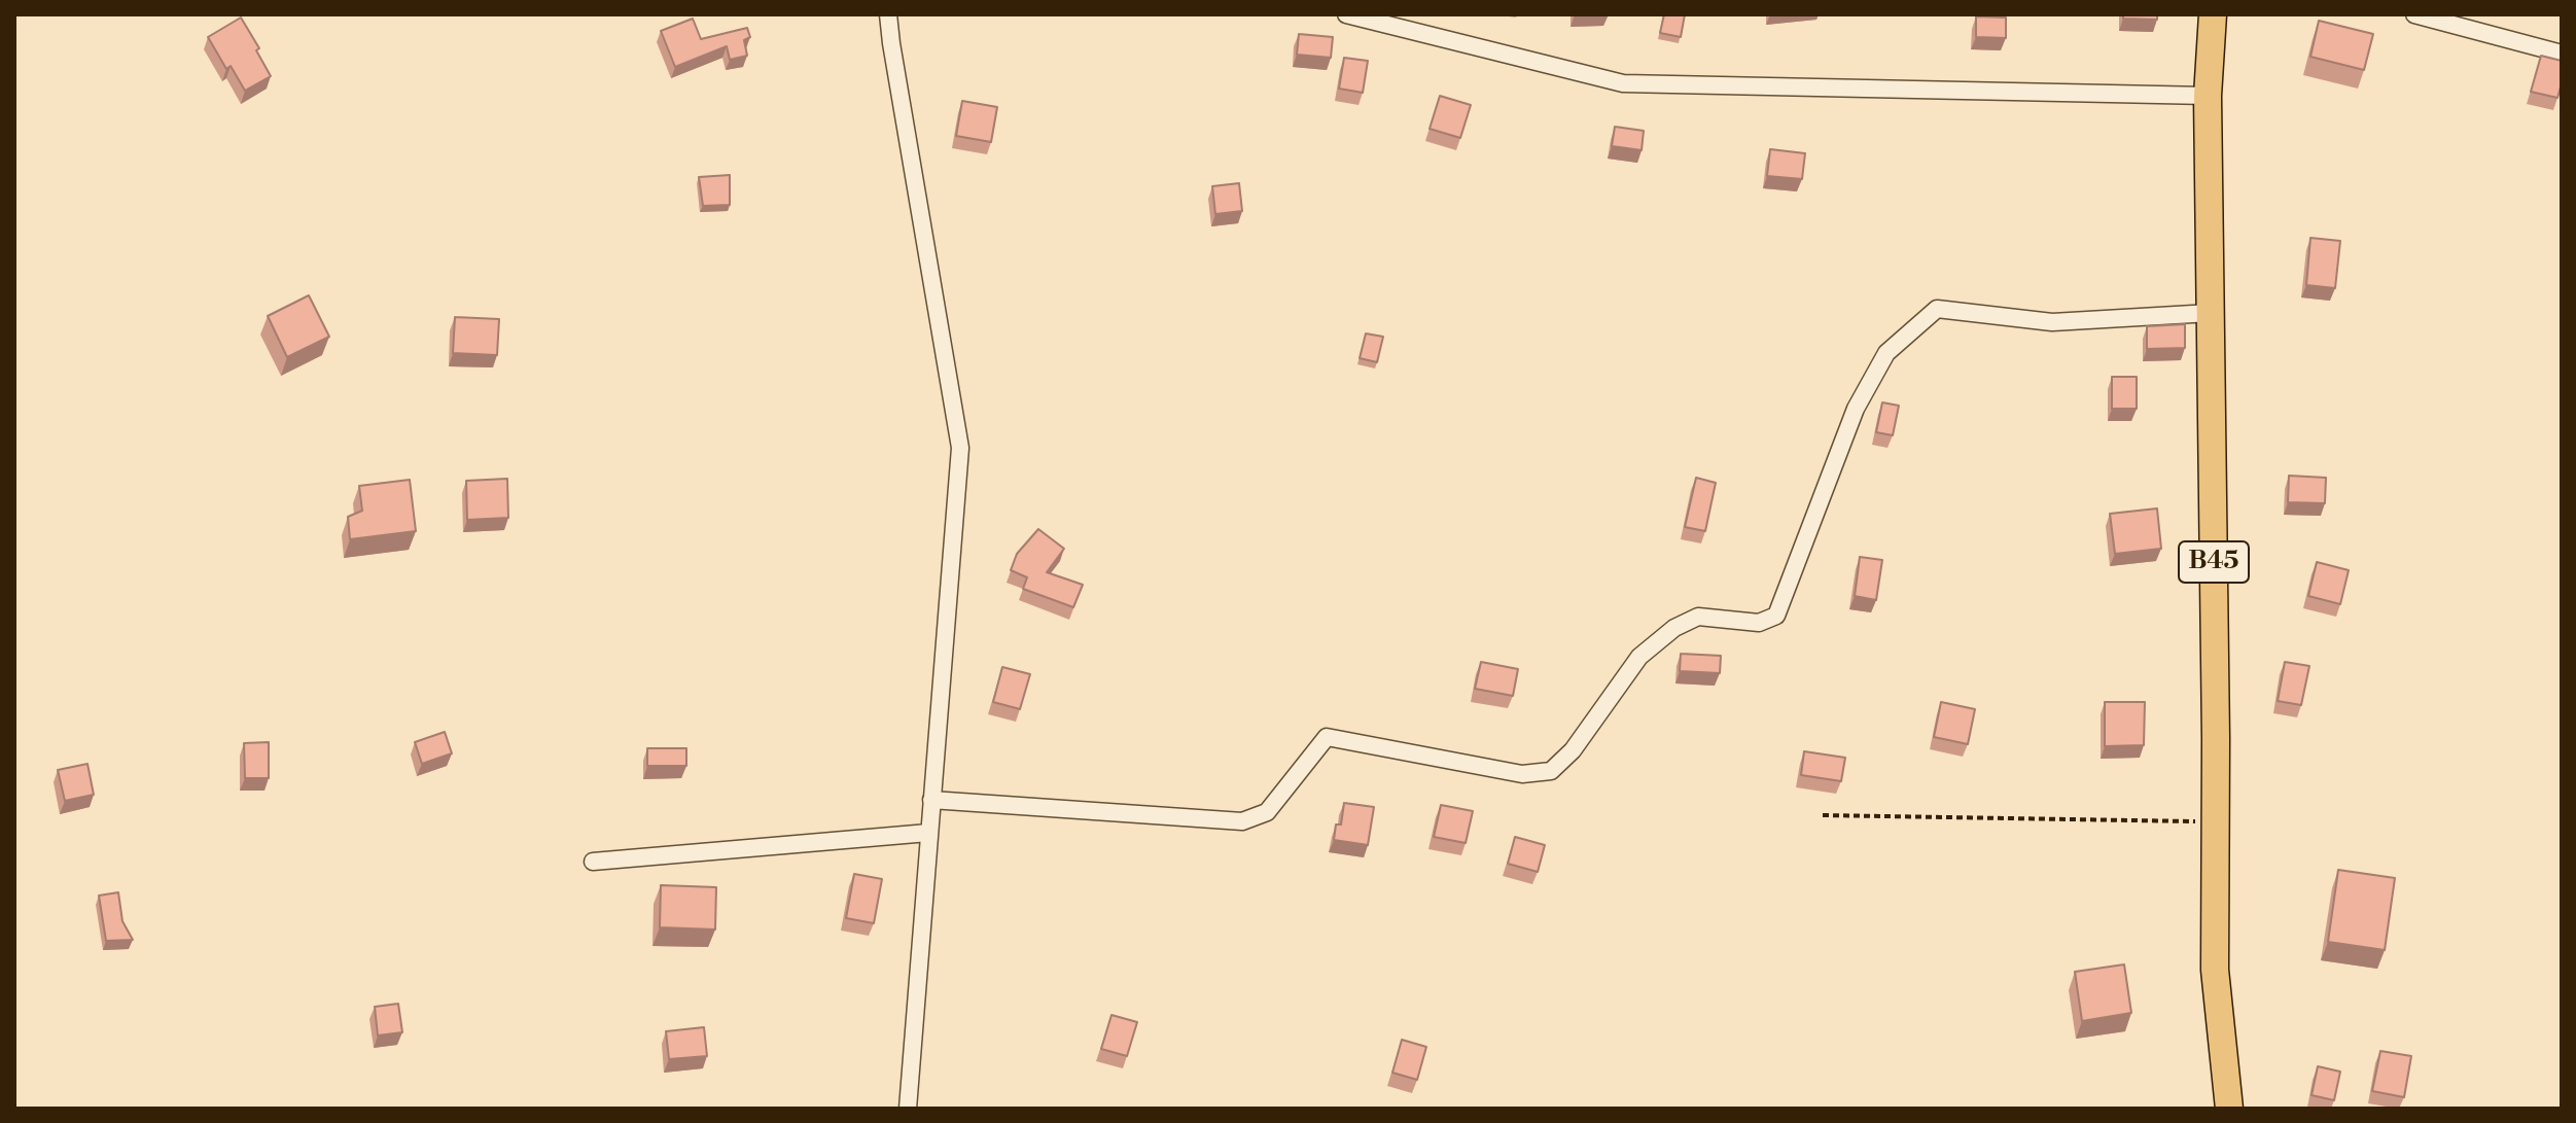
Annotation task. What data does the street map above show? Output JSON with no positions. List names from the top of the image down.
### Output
{
  "streets": {
    "main road": ["B45"]
  }
}
